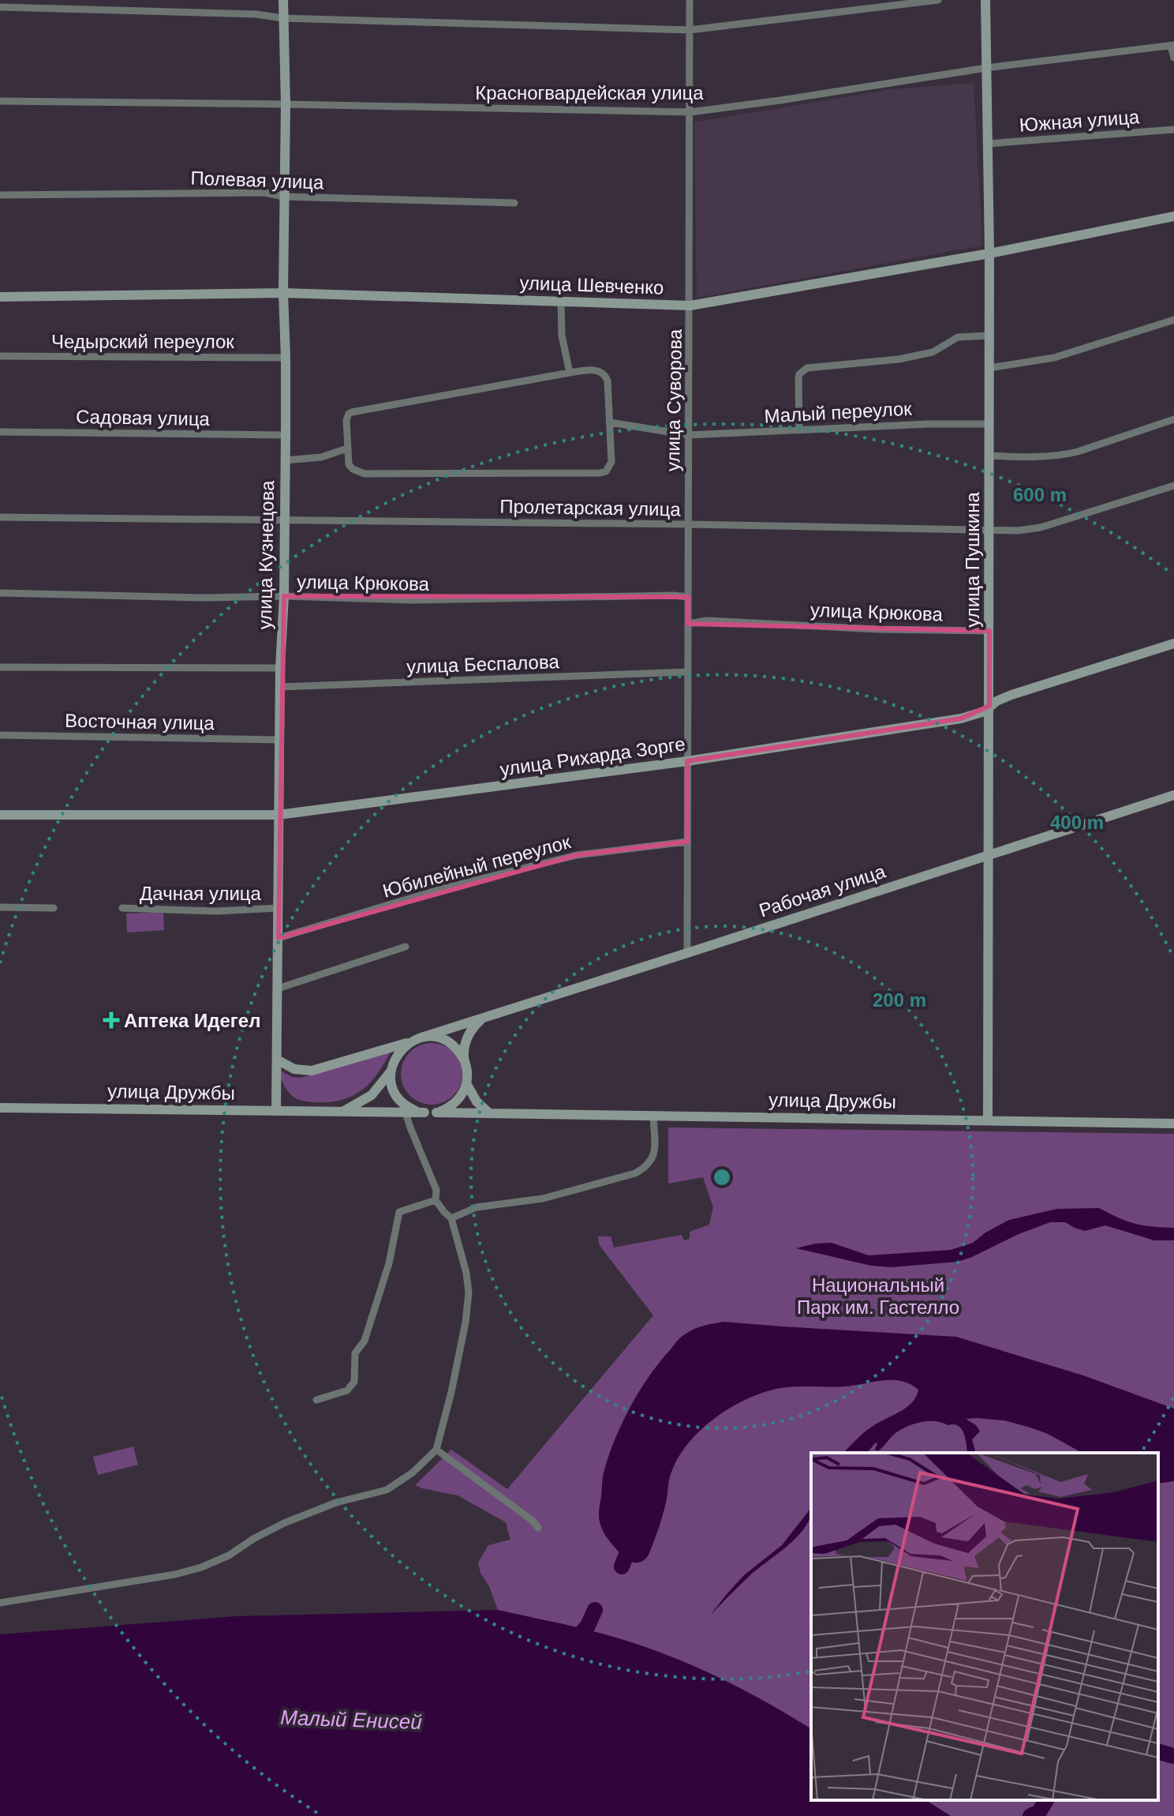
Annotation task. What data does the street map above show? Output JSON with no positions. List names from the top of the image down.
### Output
{
  "streets": {
    "street": [
      "Красногвардейская улица",
      "Южная улица",
      "Полевая улица",
      "улица Шевченко",
      "Чедырский переулок",
      "улица Суворова",
      "Малый переулок",
      "Садовая улица",
      "Пролетарская улица",
      "улица Кузнецова",
      "улица Пушкина",
      "улица Крюкова",
      "улица Беспалова",
      "Восточная улица",
      "улица Рихарда Зорге",
      "Юбилейный переулок",
      "Рабочая улица",
      "Дачная улица",
      "улица Дружбы"
    ]
  },
  "crossings": [
    ["Красногвардейская улица", "улица Суворова"],
    ["Красногвардейская улица", "улица Кузнецова"],
    ["Красногвардейская улица", "улица Пушкина"],
    ["Южная улица", "улица Пушкина"],
    ["Полевая улица", "улица Кузнецова"],
    ["улица Шевченко", "улица Суворова"],
    ["улица Шевченко", "улица Кузнецова"],
    ["улица Шевченко", "улица Пушкина"],
    ["Чедырский переулок", "улица Кузнецова"],
    ["улица Суворова", "Малый переулок"],
    ["улица Суворова", "Пролетарская улица"],
    ["улица Суворова", "улица Крюкова"],
    ["улица Суворова", "улица Беспалова"],
    ["улица Суворова", "улица Рихарда Зорге"],
    ["улица Суворова", "Юбилейный переулок"],
    ["улица Суворова", "Рабочая улица"],
    ["Малый переулок", "улица Пушкина"],
    ["Садовая улица", "улица Кузнецова"],
    ["Пролетарская улица", "улица Кузнецова"],
    ["Пролетарская улица", "улица Пушкина"],
    ["улица Кузнецова", "улица Крюкова"],
    ["улица Кузнецова", "улица Беспалова"],
    ["улица Кузнецова", "Восточная улица"],
    ["улица Кузнецова", "улица Рихарда Зорге"],
    ["улица Кузнецова", "Юбилейный переулок"],
    ["улица Кузнецова", "Дачная улица"],
    ["улица Кузнецова", "улица Дружбы"],
    ["улица Пушкина", "улица Крюкова"],
    ["улица Пушкина", "улица Рихарда Зорге"],
    ["улица Пушкина", "Рабочая улица"],
    ["улица Пушкина", "улица Дружбы"],
    ["Рабочая улица", "улица Дружбы"]
  ],
  "water": ["Малый Енисей"],
  "parks": ["Национальный Парк им. Гастелло"],
  "places": {
    "health": ["Аптека Идегел"]
  },
  "rings": ["600 m", "400 m", "200 m"]
}
